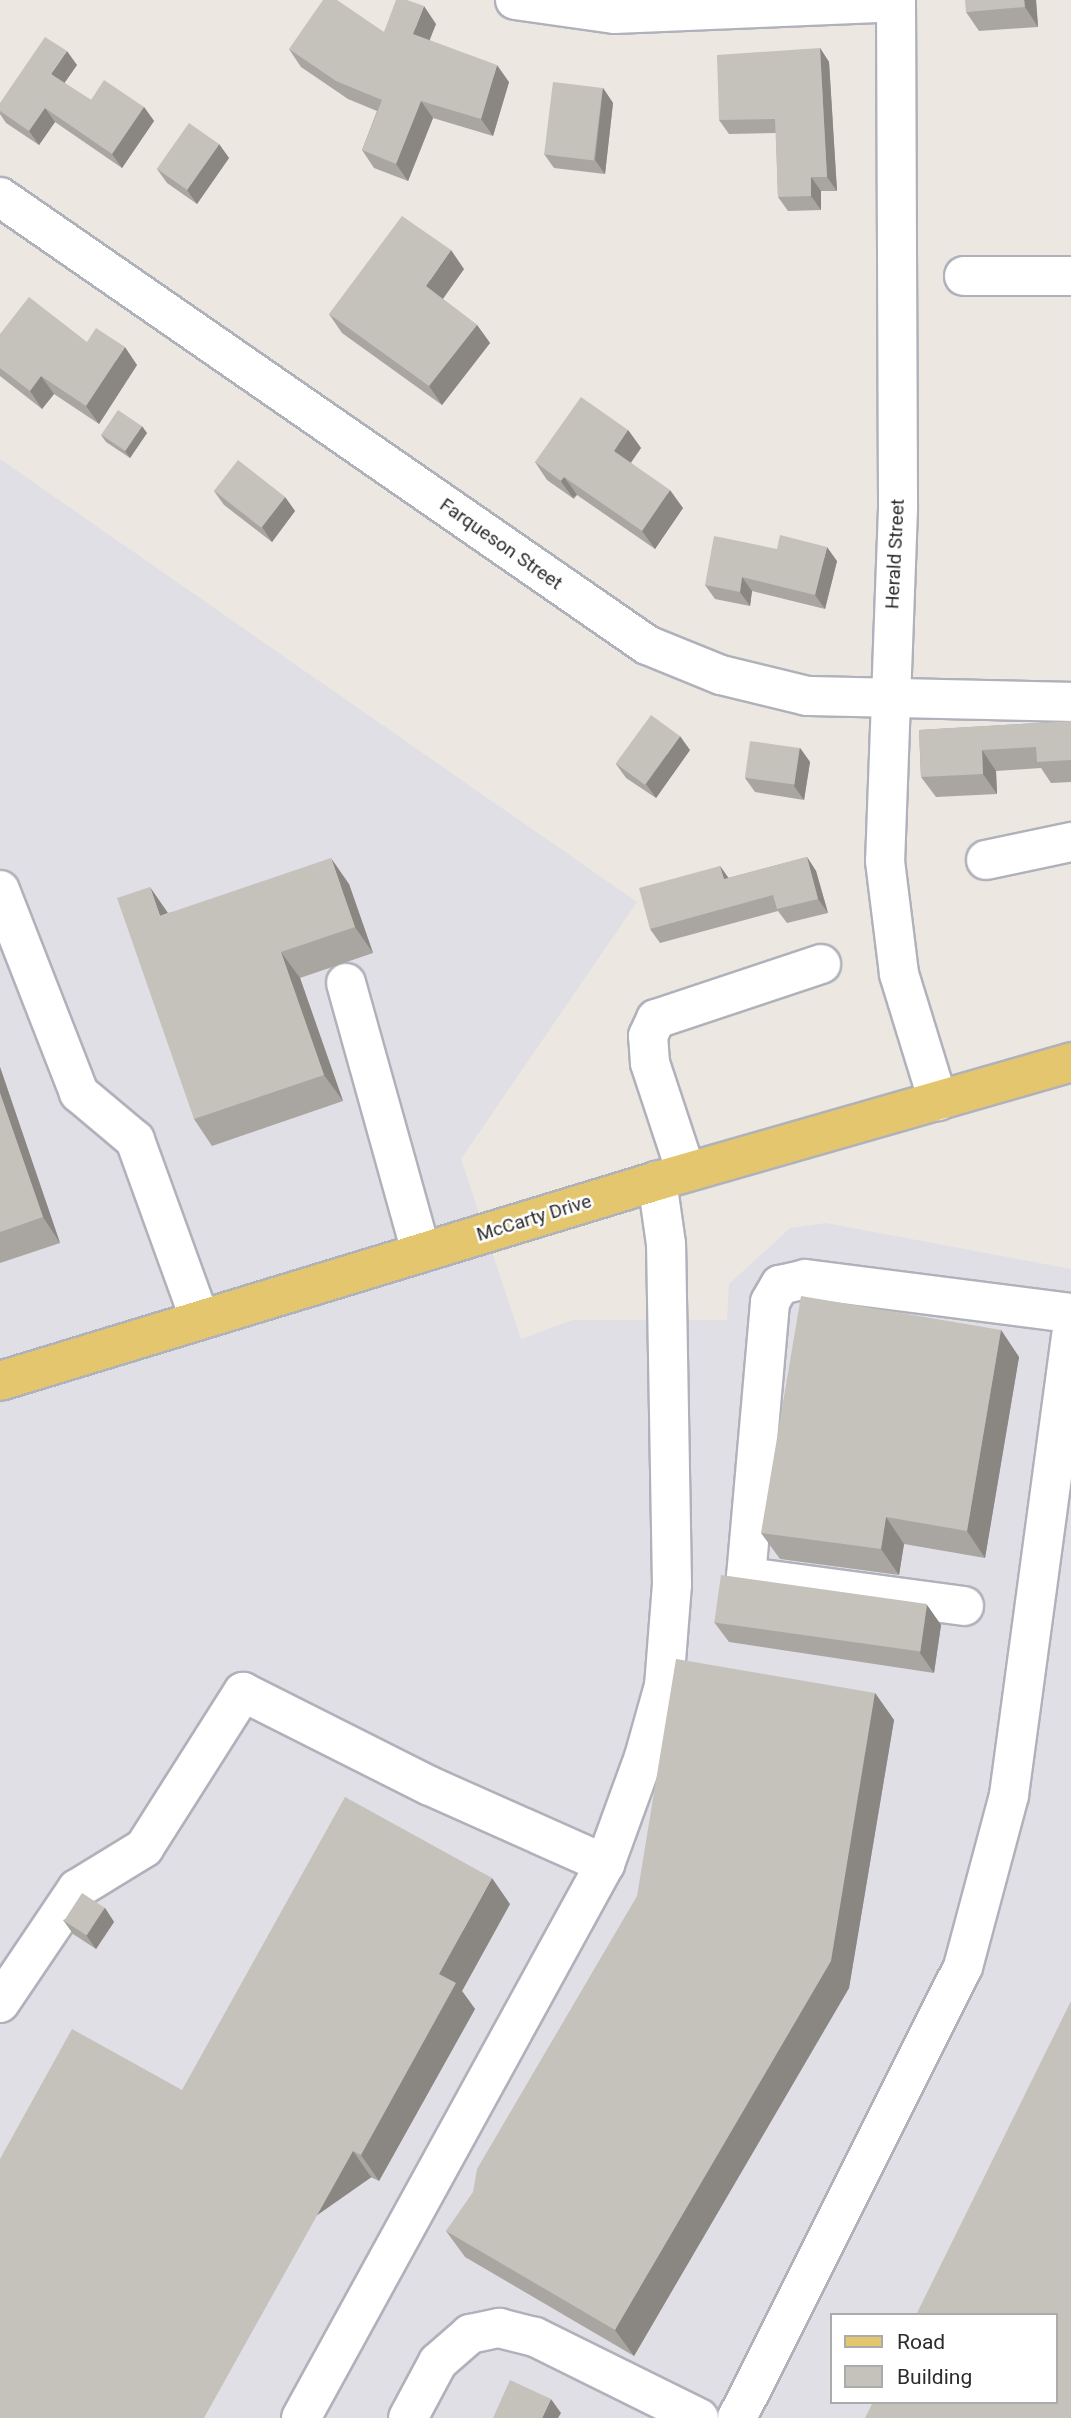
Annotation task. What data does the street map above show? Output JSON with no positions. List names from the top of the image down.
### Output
{
  "streets": {
    "main road": ["McCarty Drive"],
    "street": ["Farqueson Street", "Herald Street"]
  },
  "crossings": [
    ["Farqueson Street", "Herald Street"],
    ["Herald Street", "McCarty Drive"]
  ],
  "legend": ["Road", "Building"]
}
